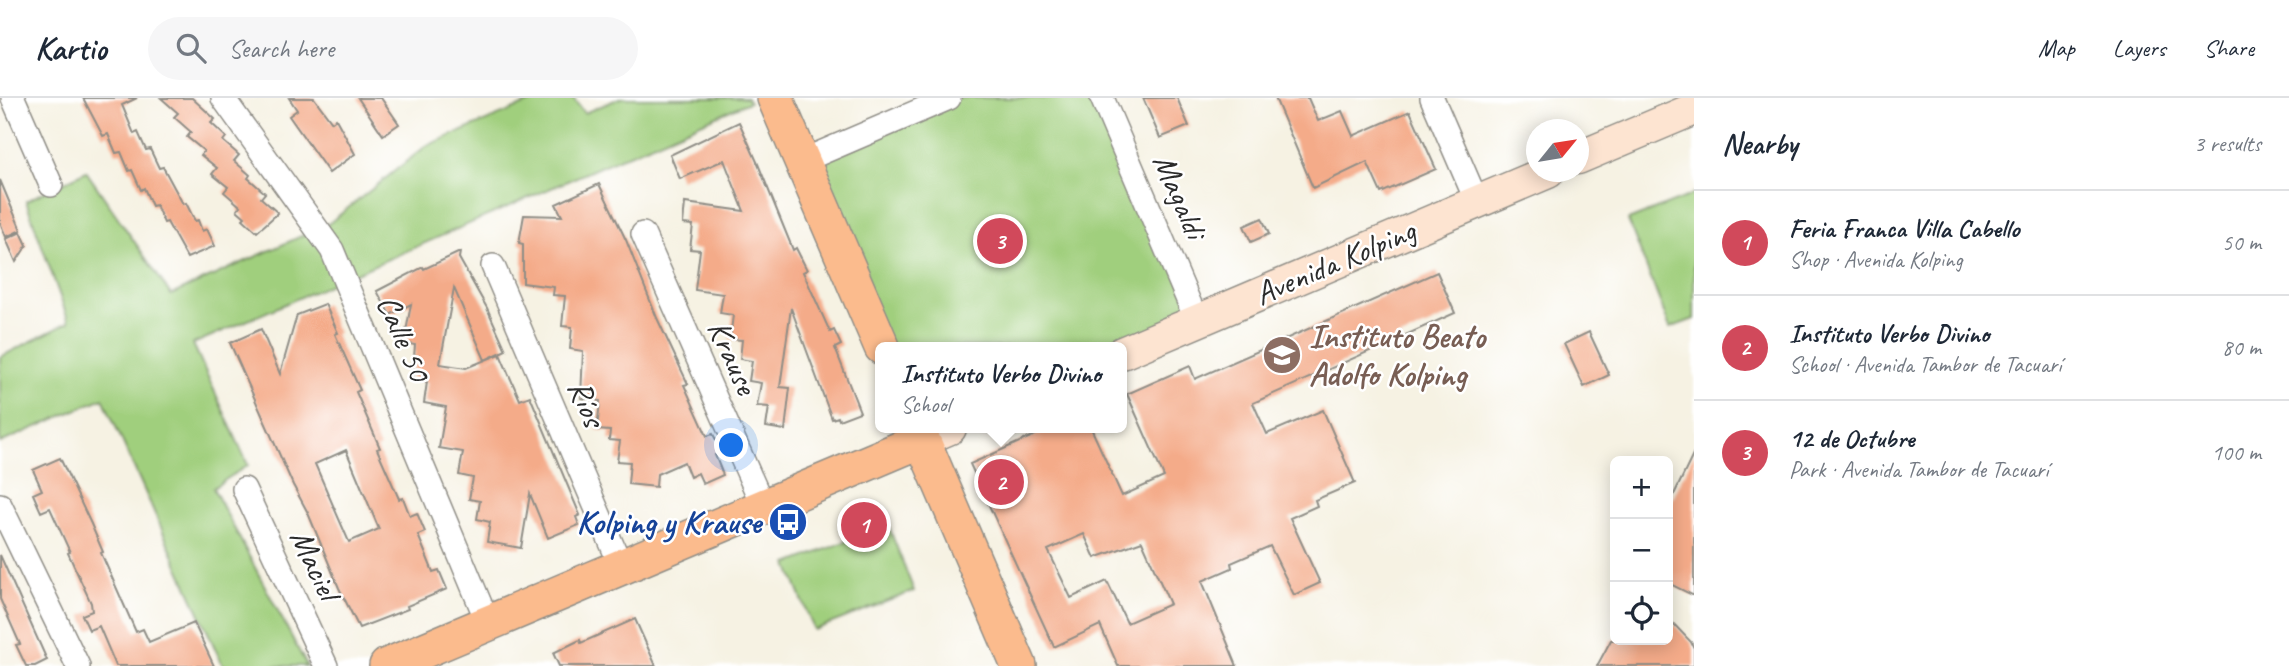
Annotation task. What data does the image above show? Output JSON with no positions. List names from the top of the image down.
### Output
{
  "streets": {
    "main road": ["Avenida Kolping"],
    "street": [
      "Magaldi",
      "Calle 50",
      "Krause",
      "Ríos",
      "Maciel"
    ]
  },
  "crossings": [
    ["Magaldi", "Avenida Kolping"]
  ],
  "places": {
    "school or university": ["Instituto Beato Adolfo Kolping"],
    "bus stop": ["Kolping y Krause"]
  },
  "north": "top right",
  "page": {
    "header": "Kartio",
    "search": "Search here",
    "nav": ["Map", "Layers", "Share"],
    "heading": ["Nearby", "3 results"],
    "list": [
      {
        "mark": "1",
        "name": "Feria Franca Villa Cabello",
        "note": "Shop · Avenida Kolping",
        "value": "50 m"
      },
      {
        "mark": "2",
        "name": "Instituto Verbo Divino",
        "note": "School · Avenida Tambor de Tacuarí",
        "value": "80 m"
      },
      {
        "mark": "3",
        "name": "12 de Octubre",
        "note": "Park · Avenida Tambor de Tacuarí",
        "value": "100 m"
      }
    ],
    "pins": ["3", "2", "1"],
    "popup": ["Instituto Verbo Divino", "School"],
    "map_buttons": ["+", "−"]
  }
}
